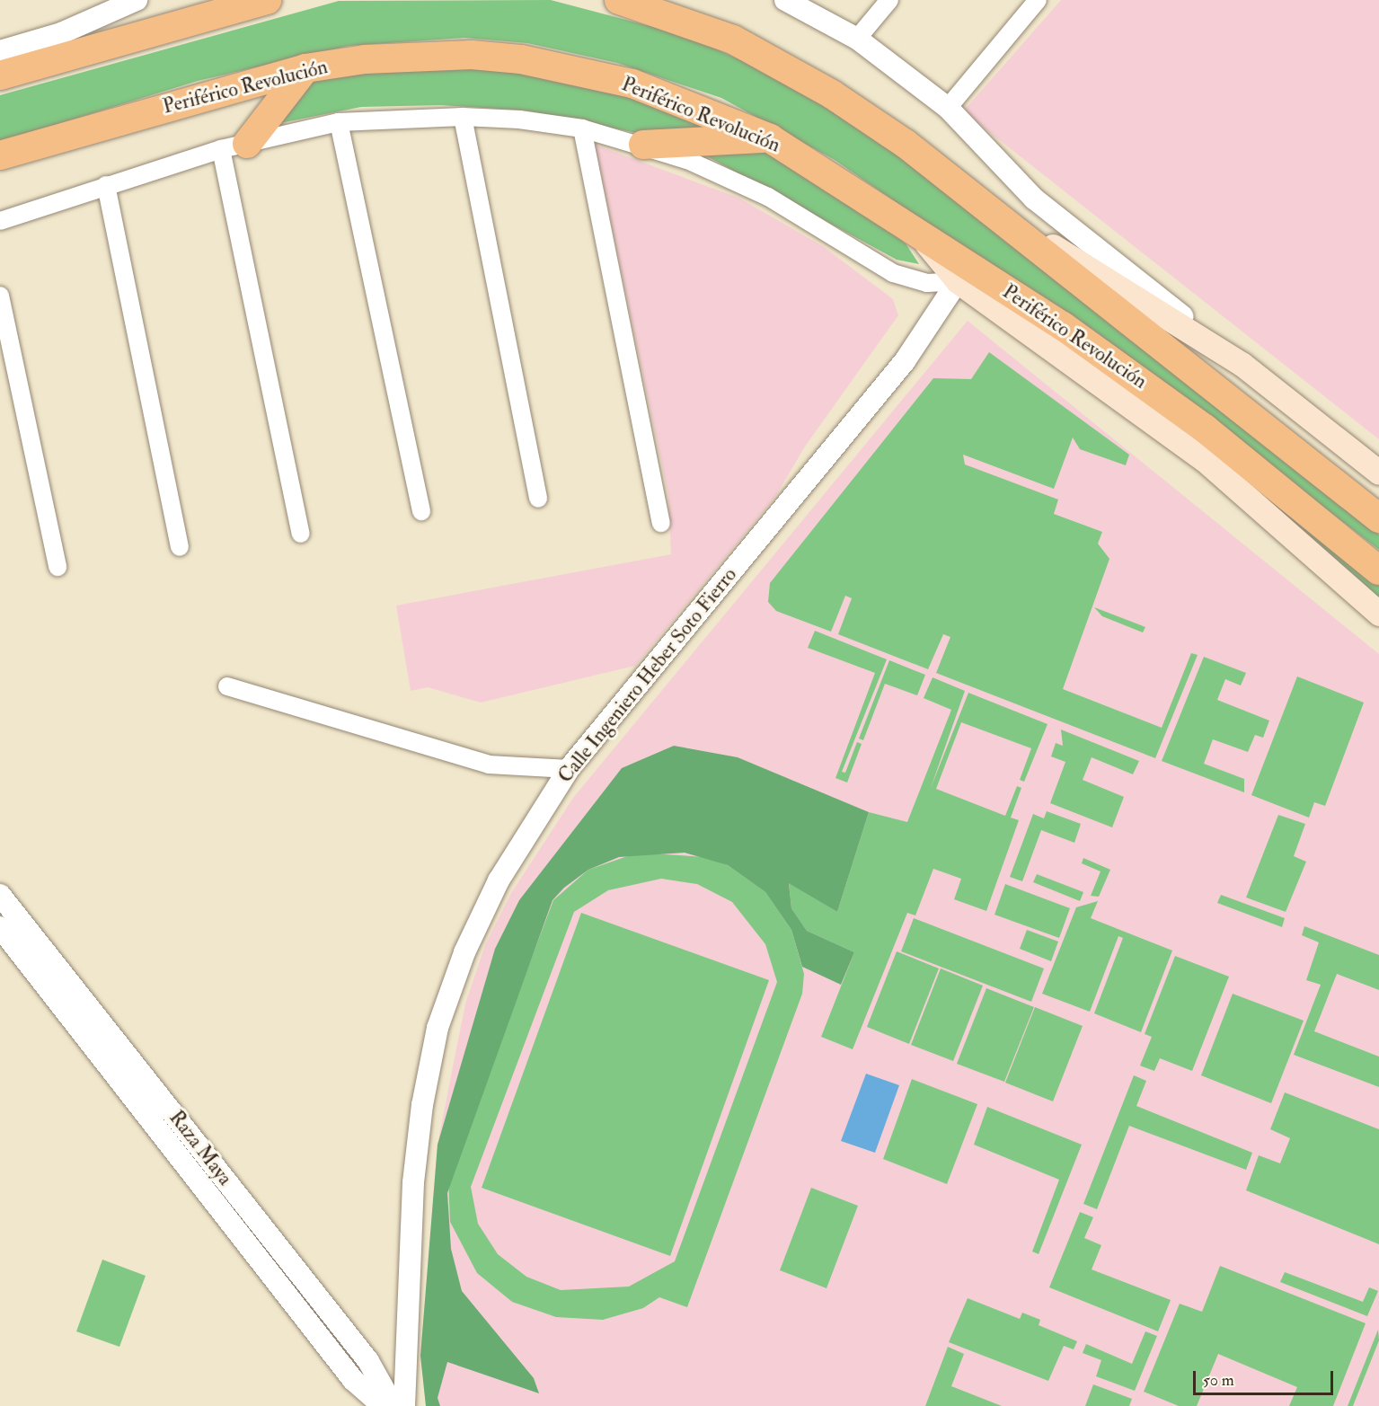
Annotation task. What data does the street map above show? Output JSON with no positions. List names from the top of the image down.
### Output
{
  "streets": {
    "highway": ["Periférico Revolución"],
    "street": ["Calle Ingeniero Heber Soto Fierro", "Raza Maya"]
  },
  "scale_bar": "50 m"
}
